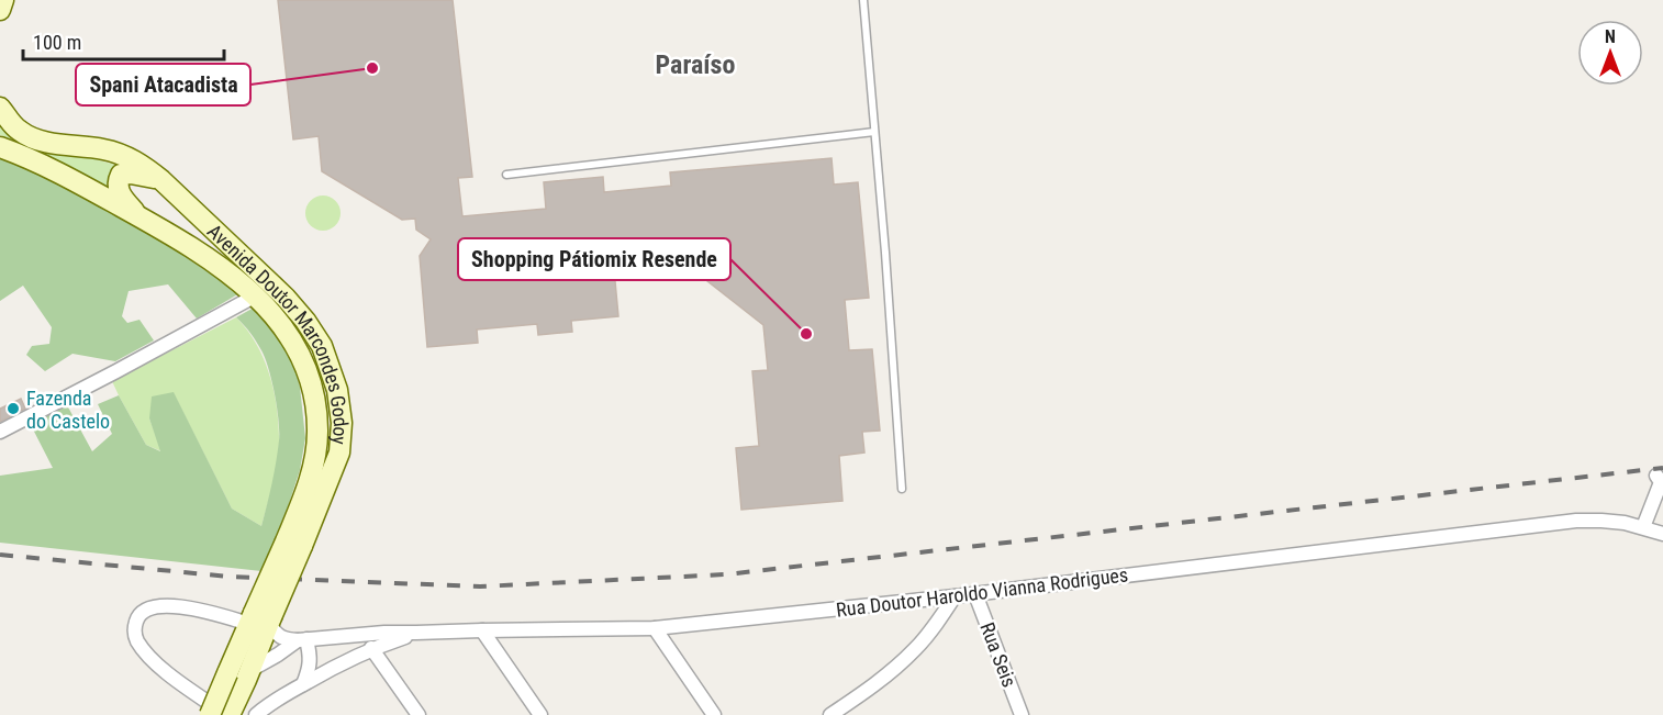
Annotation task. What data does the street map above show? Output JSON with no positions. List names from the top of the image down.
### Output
{
  "streets": {
    "main road": ["Avenida Doutor Marcondes Godoy"],
    "street": ["Rua Doutor Haroldo Vianna Rodrigues", "Rua Seis"]
  },
  "crossings": [
    ["Rua Doutor Haroldo Vianna Rodrigues", "Rua Seis"]
  ],
  "districts": ["Paraíso"],
  "places": ["Spani Atacadista", "Shopping Pátiomix Resende", "Fazenda do Castelo"],
  "scale_bar": "100 m",
  "north": "top"
}
